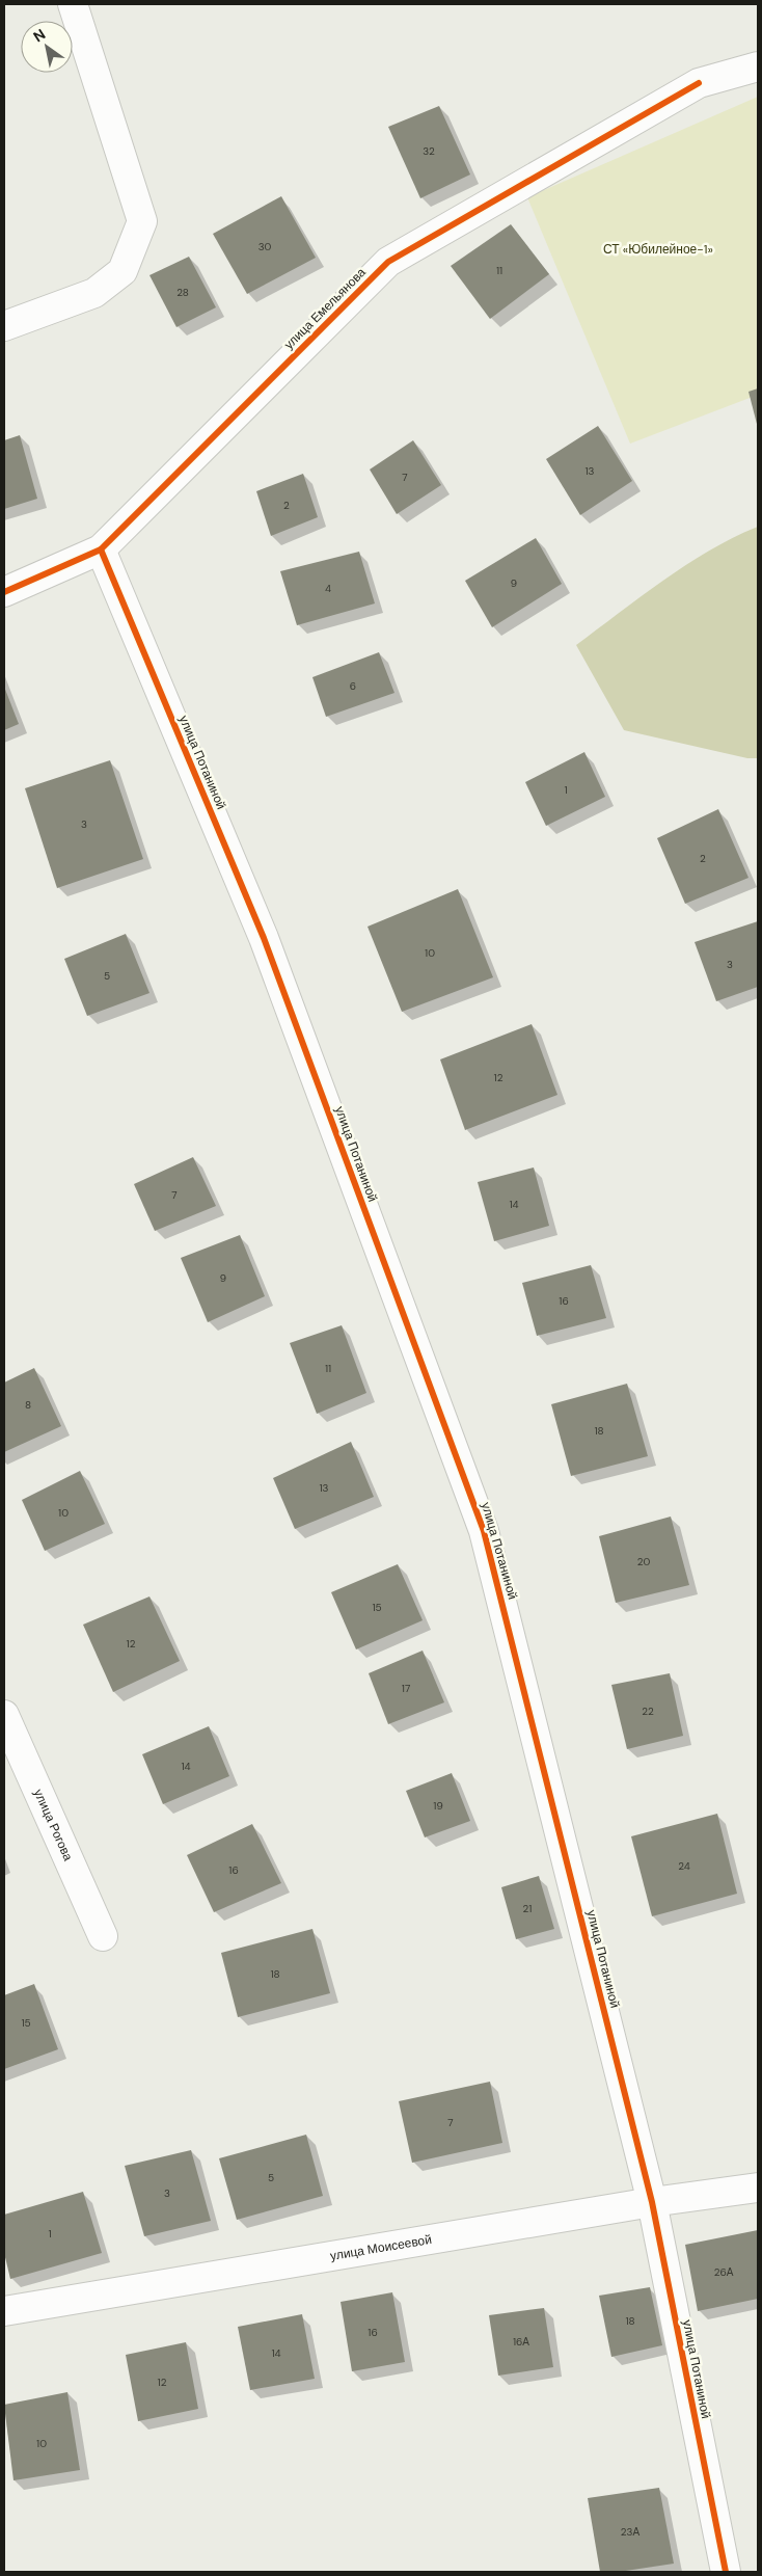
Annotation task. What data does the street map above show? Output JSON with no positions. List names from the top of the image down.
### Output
{
  "streets": {
    "street": [
      "улица Емельянова",
      "улица Потаниной",
      "улица Рогова",
      "улица Моисеевой"
    ]
  },
  "crossings": [
    ["улица Емельянова", "улица Потаниной"],
    ["улица Потаниной", "улица Моисеевой"]
  ],
  "parks": ["СТ «Юбилейное-1»"],
  "house_numbers": [
    "32",
    "30",
    "11",
    "28",
    "13",
    "7",
    "2",
    "9",
    "4",
    "6",
    "1",
    "3",
    "2",
    "10",
    "3",
    "5",
    "12",
    "7",
    "14",
    "9",
    "16",
    "11",
    "8",
    "18",
    "13",
    "10",
    "20",
    "15",
    "12",
    "17",
    "22",
    "14",
    "19",
    "24",
    "16",
    "21",
    "18",
    "15",
    "7",
    "5",
    "3",
    "1",
    "26А",
    "18",
    "16",
    "16А",
    "14",
    "12",
    "10",
    "23А"
  ],
  "north": "top left"
}
